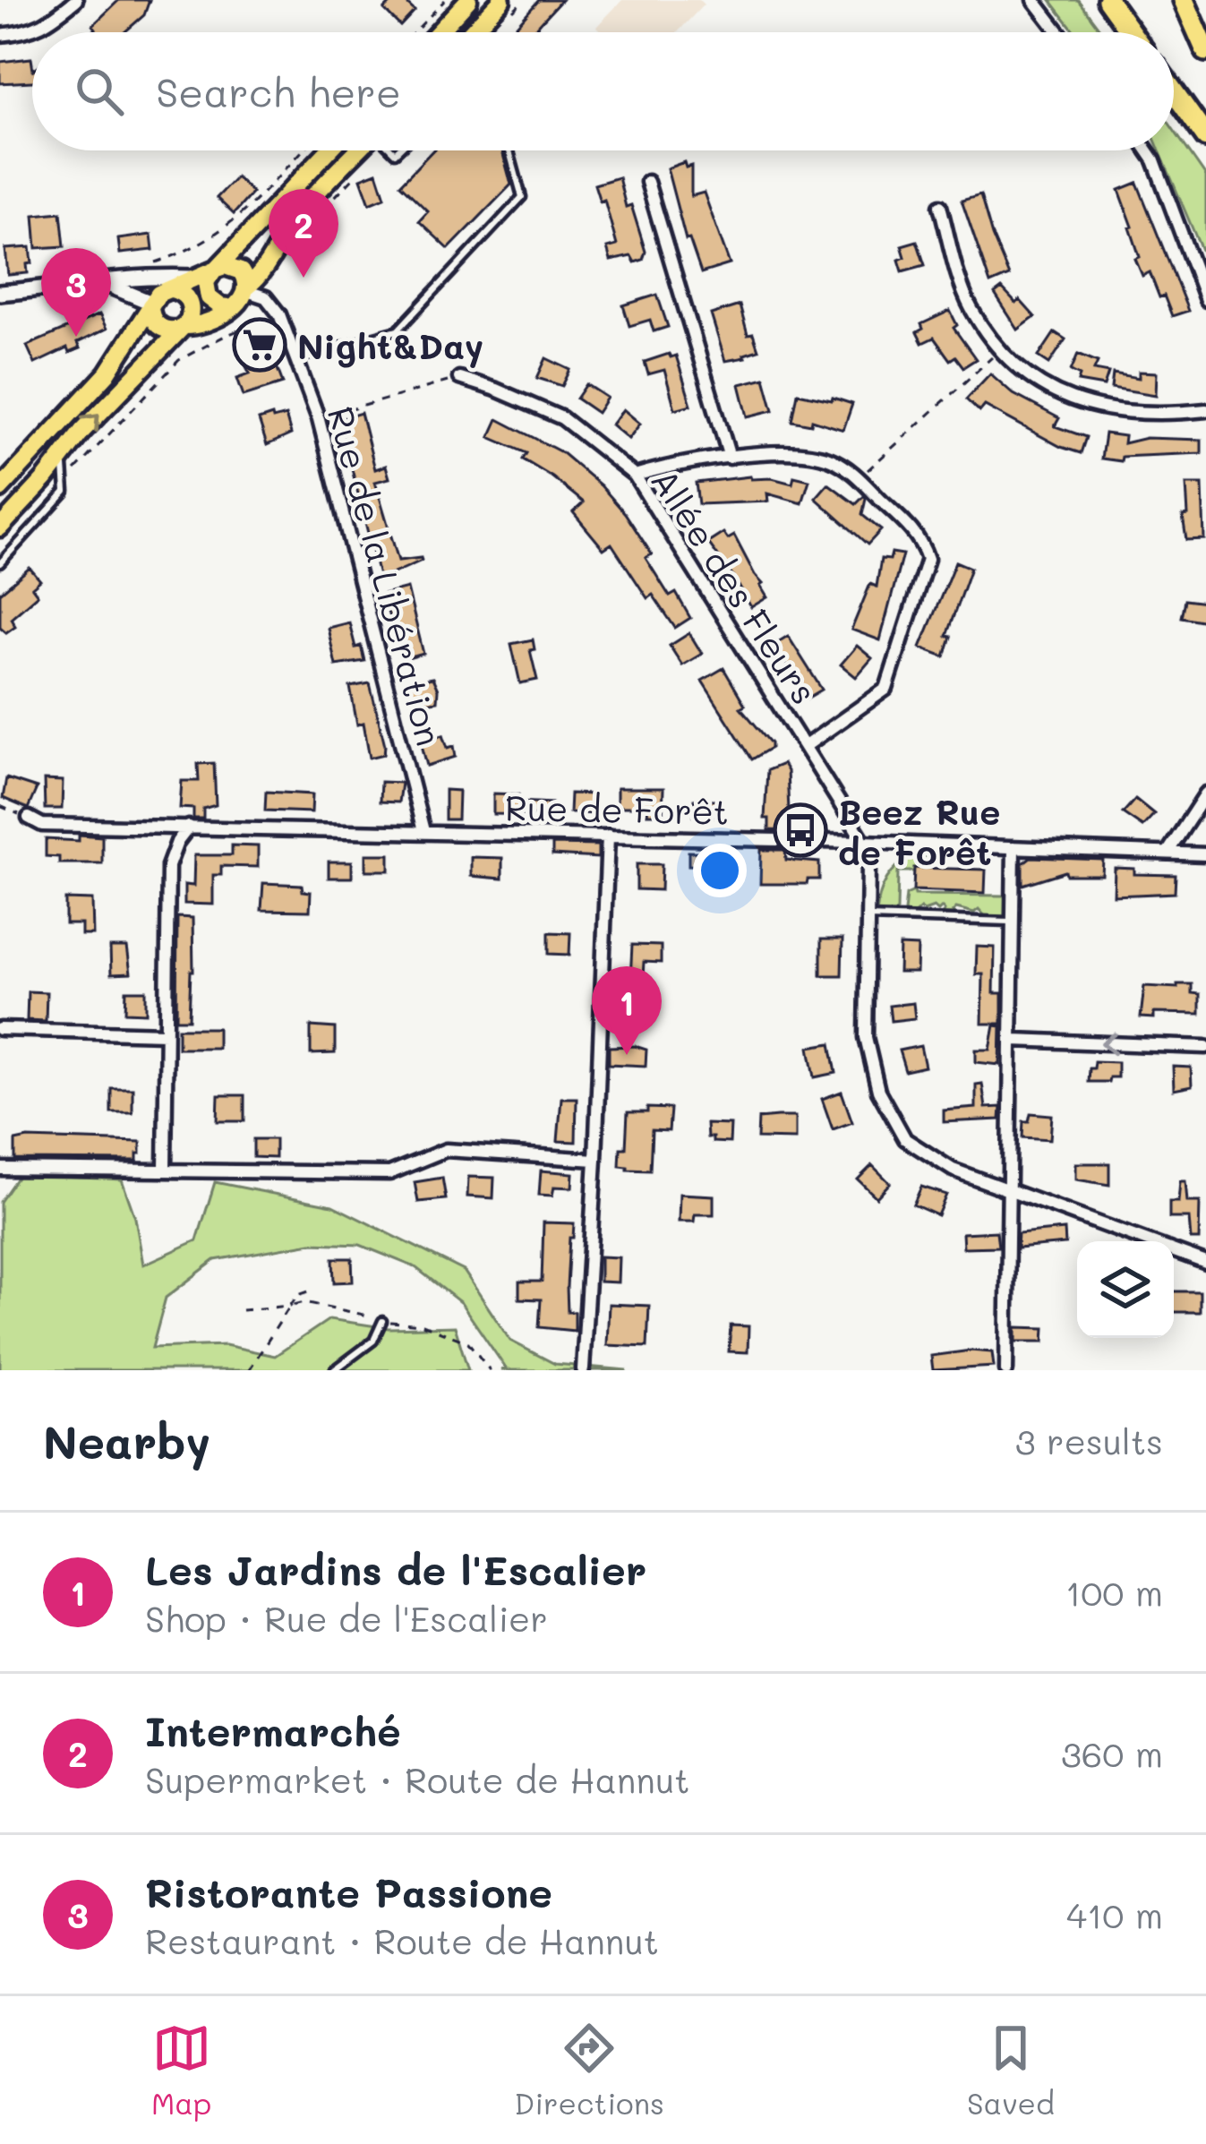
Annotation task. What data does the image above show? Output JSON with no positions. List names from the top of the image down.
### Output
{
  "streets": {
    "street": ["Rue de la Libération", "Allée des Fleurs", "Rue de Forêt"]
  },
  "crossings": [
    ["Rue de la Libération", "Rue de Forêt"],
    ["Allée des Fleurs", "Rue de Forêt"]
  ],
  "places": {
    "supermarket": ["Night&Day"],
    "bus stop": ["Beez Rue de Forêt"]
  },
  "page": {
    "search": "Search here",
    "pins": ["2", "3", "1"],
    "heading": ["Nearby", "3 results"],
    "list": [
      {
        "mark": "1",
        "name": "Les Jardins de l'Escalier",
        "note": "Shop · Rue de l'Escalier",
        "value": "100 m"
      },
      {
        "mark": "2",
        "name": "Intermarché",
        "note": "Supermarket · Route de Hannut",
        "value": "360 m"
      },
      {
        "mark": "3",
        "name": "Ristorante Passione",
        "note": "Restaurant · Route de Hannut",
        "value": "410 m"
      }
    ],
    "nav": ["Map", "Directions", "Saved"]
  }
}
